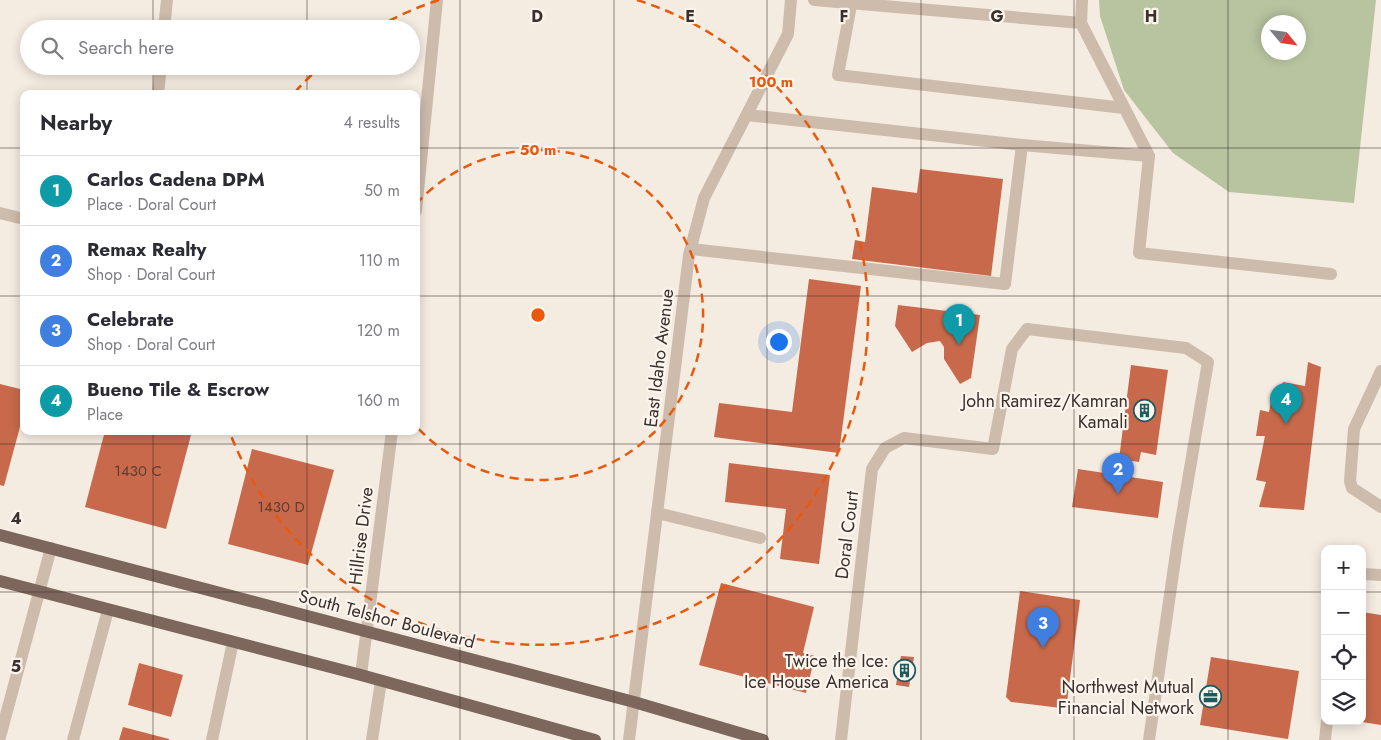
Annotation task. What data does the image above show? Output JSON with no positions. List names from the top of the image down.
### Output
{
  "streets": {
    "main road": ["South Telshor Boulevard"],
    "street": ["East Idaho Avenue", "Doral Court", "Hillrise Drive"]
  },
  "crossings": [
    ["East Idaho Avenue", "South Telshor Boulevard"],
    ["Hillrise Drive", "South Telshor Boulevard"]
  ],
  "places": {
    "building": ["John Ramirez/Kamran Kamali", "Twice the Ice: Ice House America"],
    "office": ["Northwest Mutual Financial Network"]
  },
  "house_numbers": ["1430 C", "1430 D"],
  "north": "bottom right",
  "page": {
    "search": "Search here",
    "heading": ["Nearby", "4 results"],
    "list": [
      {
        "mark": "1",
        "name": "Carlos Cadena DPM",
        "note": "Place · Doral Court",
        "value": "50 m"
      },
      {
        "mark": "2",
        "name": "Remax Realty",
        "note": "Shop · Doral Court",
        "value": "110 m"
      },
      {
        "mark": "3",
        "name": "Celebrate",
        "note": "Shop · Doral Court",
        "value": "120 m"
      },
      {
        "mark": "4",
        "name": "Bueno Tile & Escrow",
        "note": "Place",
        "value": "160 m"
      }
    ],
    "pins": [
      "1",
      "4",
      "2",
      "3"
    ],
    "map_buttons": ["+", "−"]
  },
  "grid": {
    "columns": [
      "D",
      "E",
      "F",
      "G",
      "H"
    ],
    "rows": ["4", "5"]
  },
  "rings": ["100 m", "50 m"]
}
